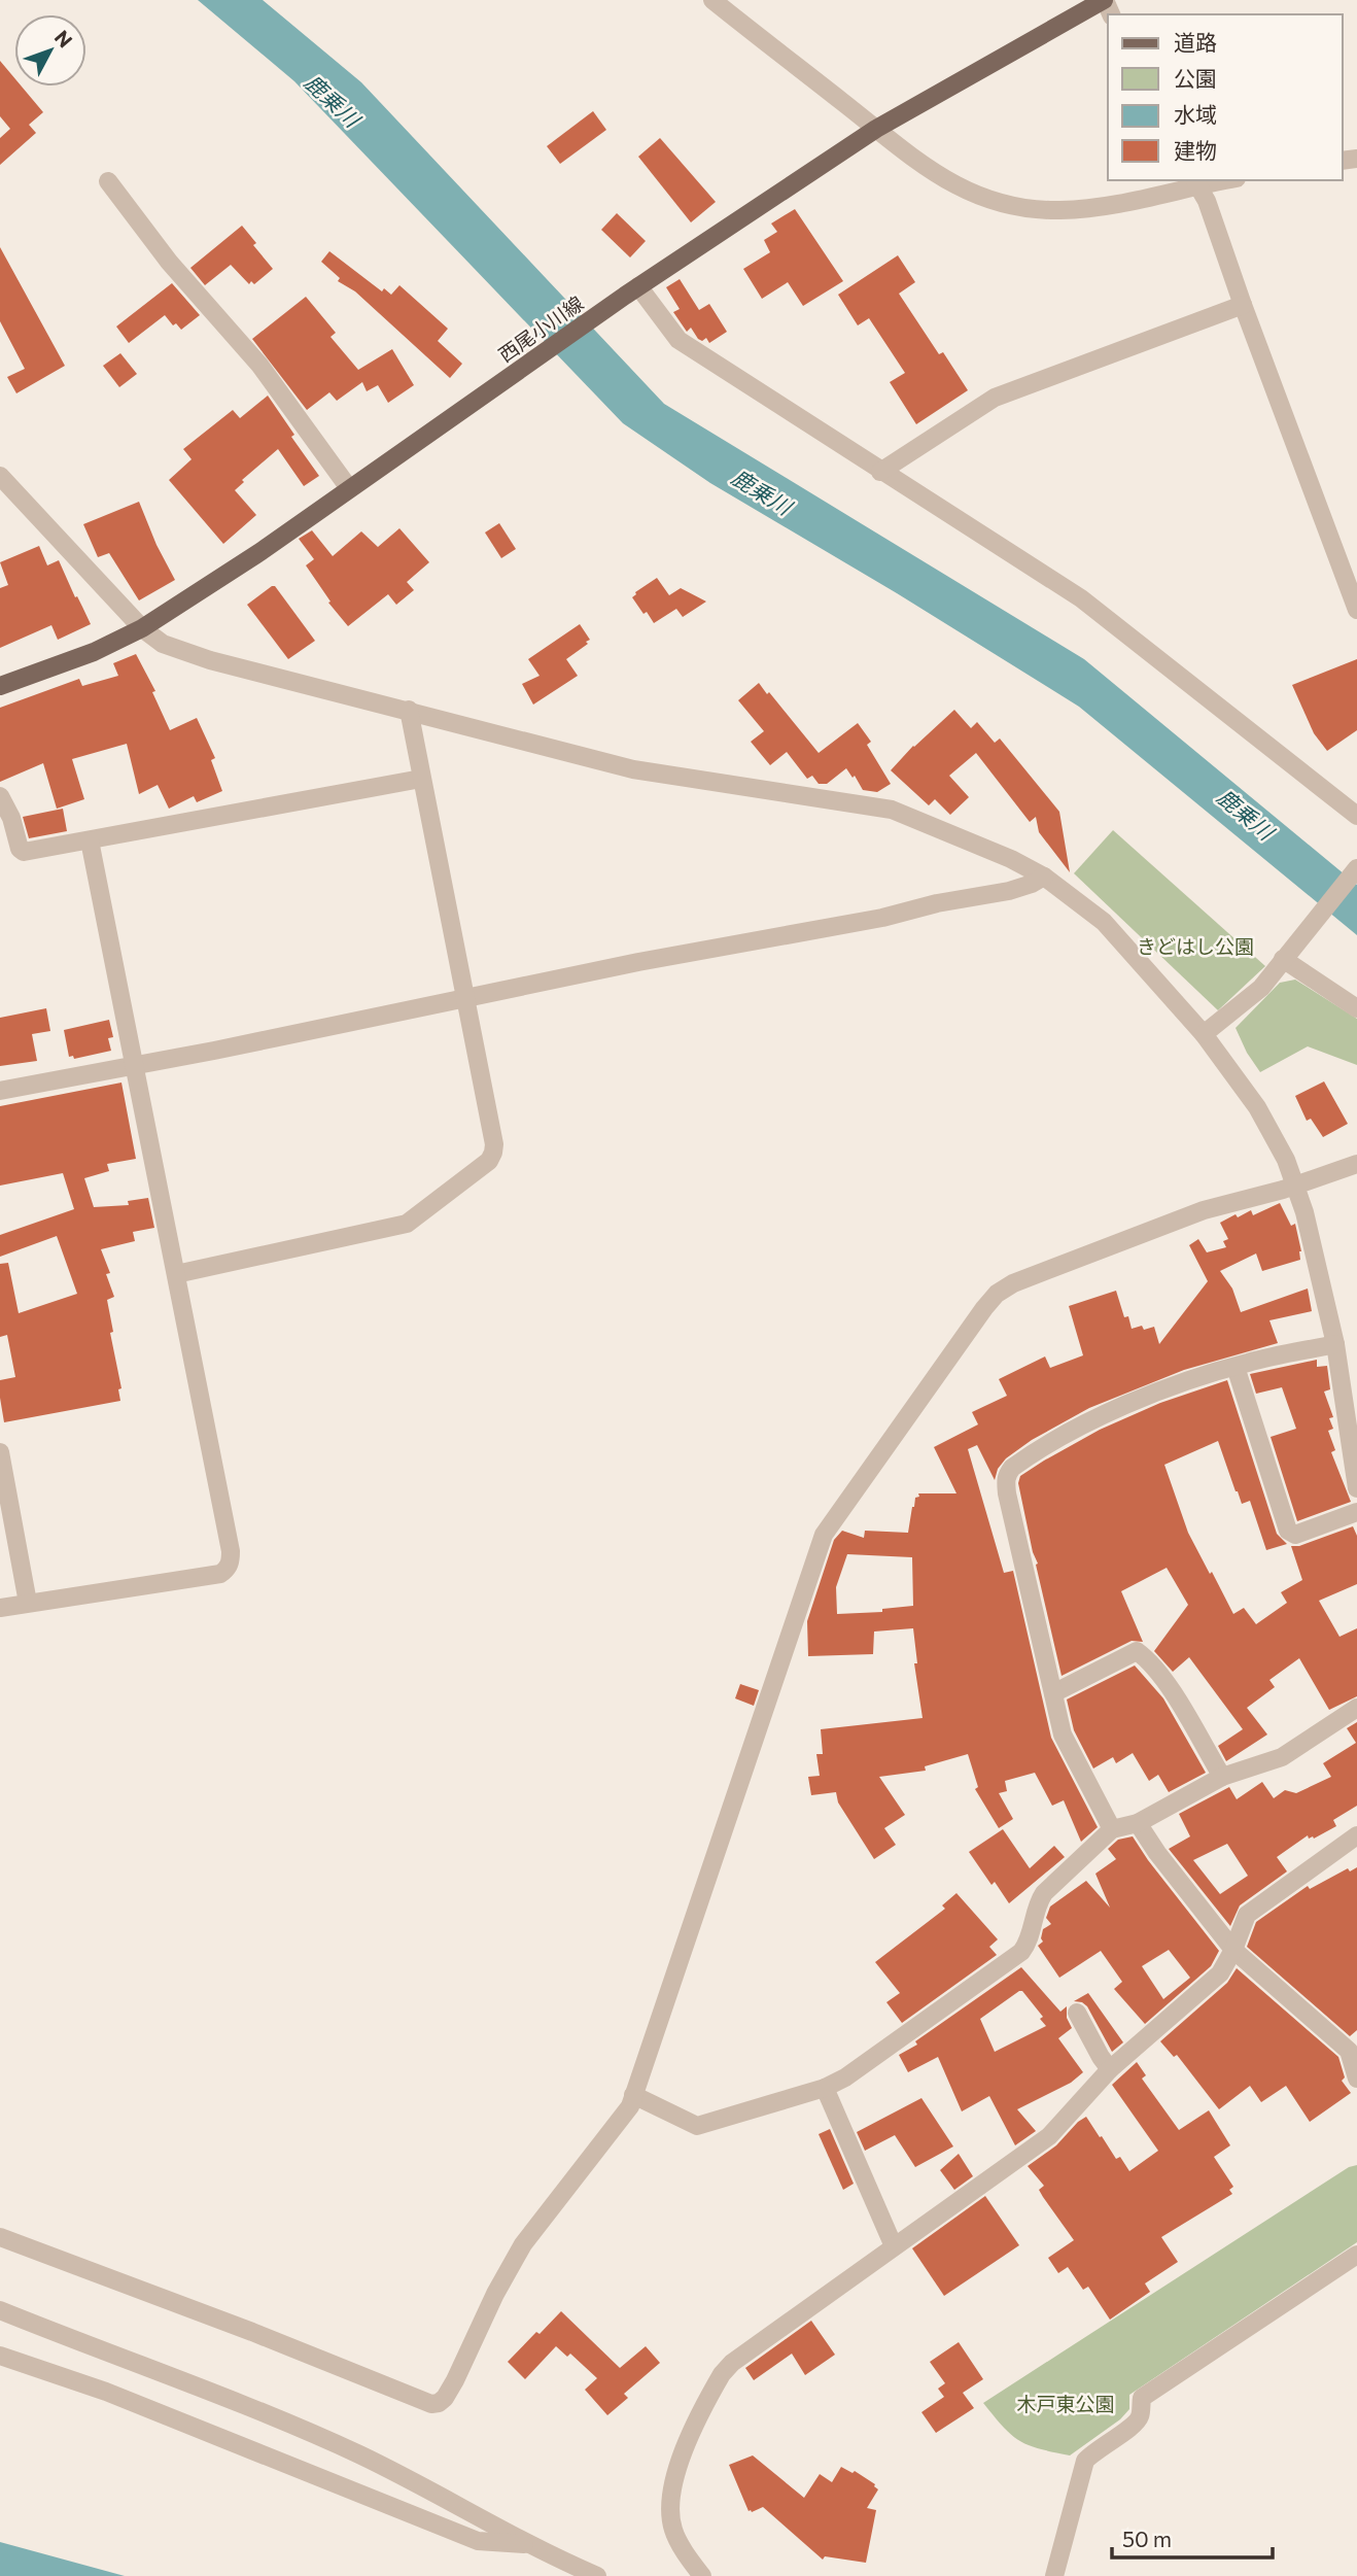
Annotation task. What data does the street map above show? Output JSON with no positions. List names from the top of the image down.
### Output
{
  "streets": {
    "main road": ["西尾小川線"]
  },
  "water": ["鹿乗川"],
  "parks": ["きどはし公園", "木戸東公園"],
  "legend": [
    "道路",
    "公園",
    "水域",
    "建物"
  ],
  "scale_bar": "50 m",
  "north": "top right"
}
